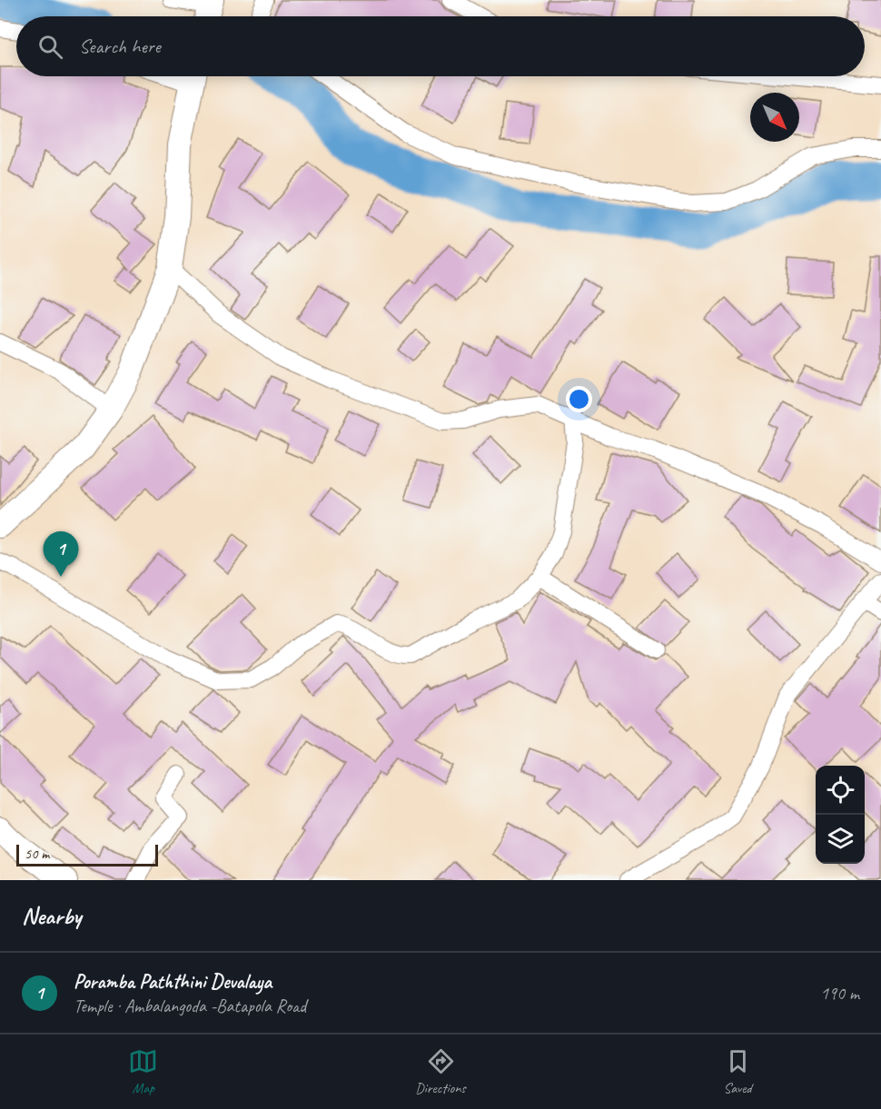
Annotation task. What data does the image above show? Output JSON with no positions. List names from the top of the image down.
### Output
{
  "scale_bar": "50 m",
  "north": "bottom right",
  "page": {
    "search": "Search here",
    "pins": "1",
    "scale": "50 m",
    "heading": "Nearby",
    "list": [
      {
        "mark": "1",
        "name": "Poramba Paththini Devalaya",
        "note": "Temple · Ambalangoda -Batapola Road",
        "value": "190 m"
      }
    ],
    "nav": ["Map", "Directions", "Saved"]
  }
}
